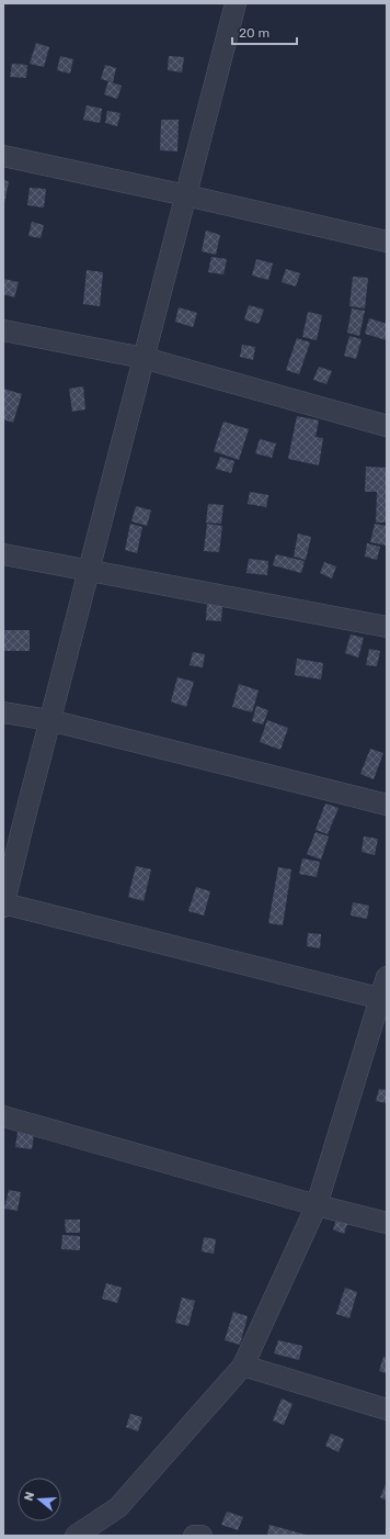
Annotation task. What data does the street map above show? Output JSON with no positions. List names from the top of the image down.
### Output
{
  "scale_bar": "20 m",
  "north": "left"
}
